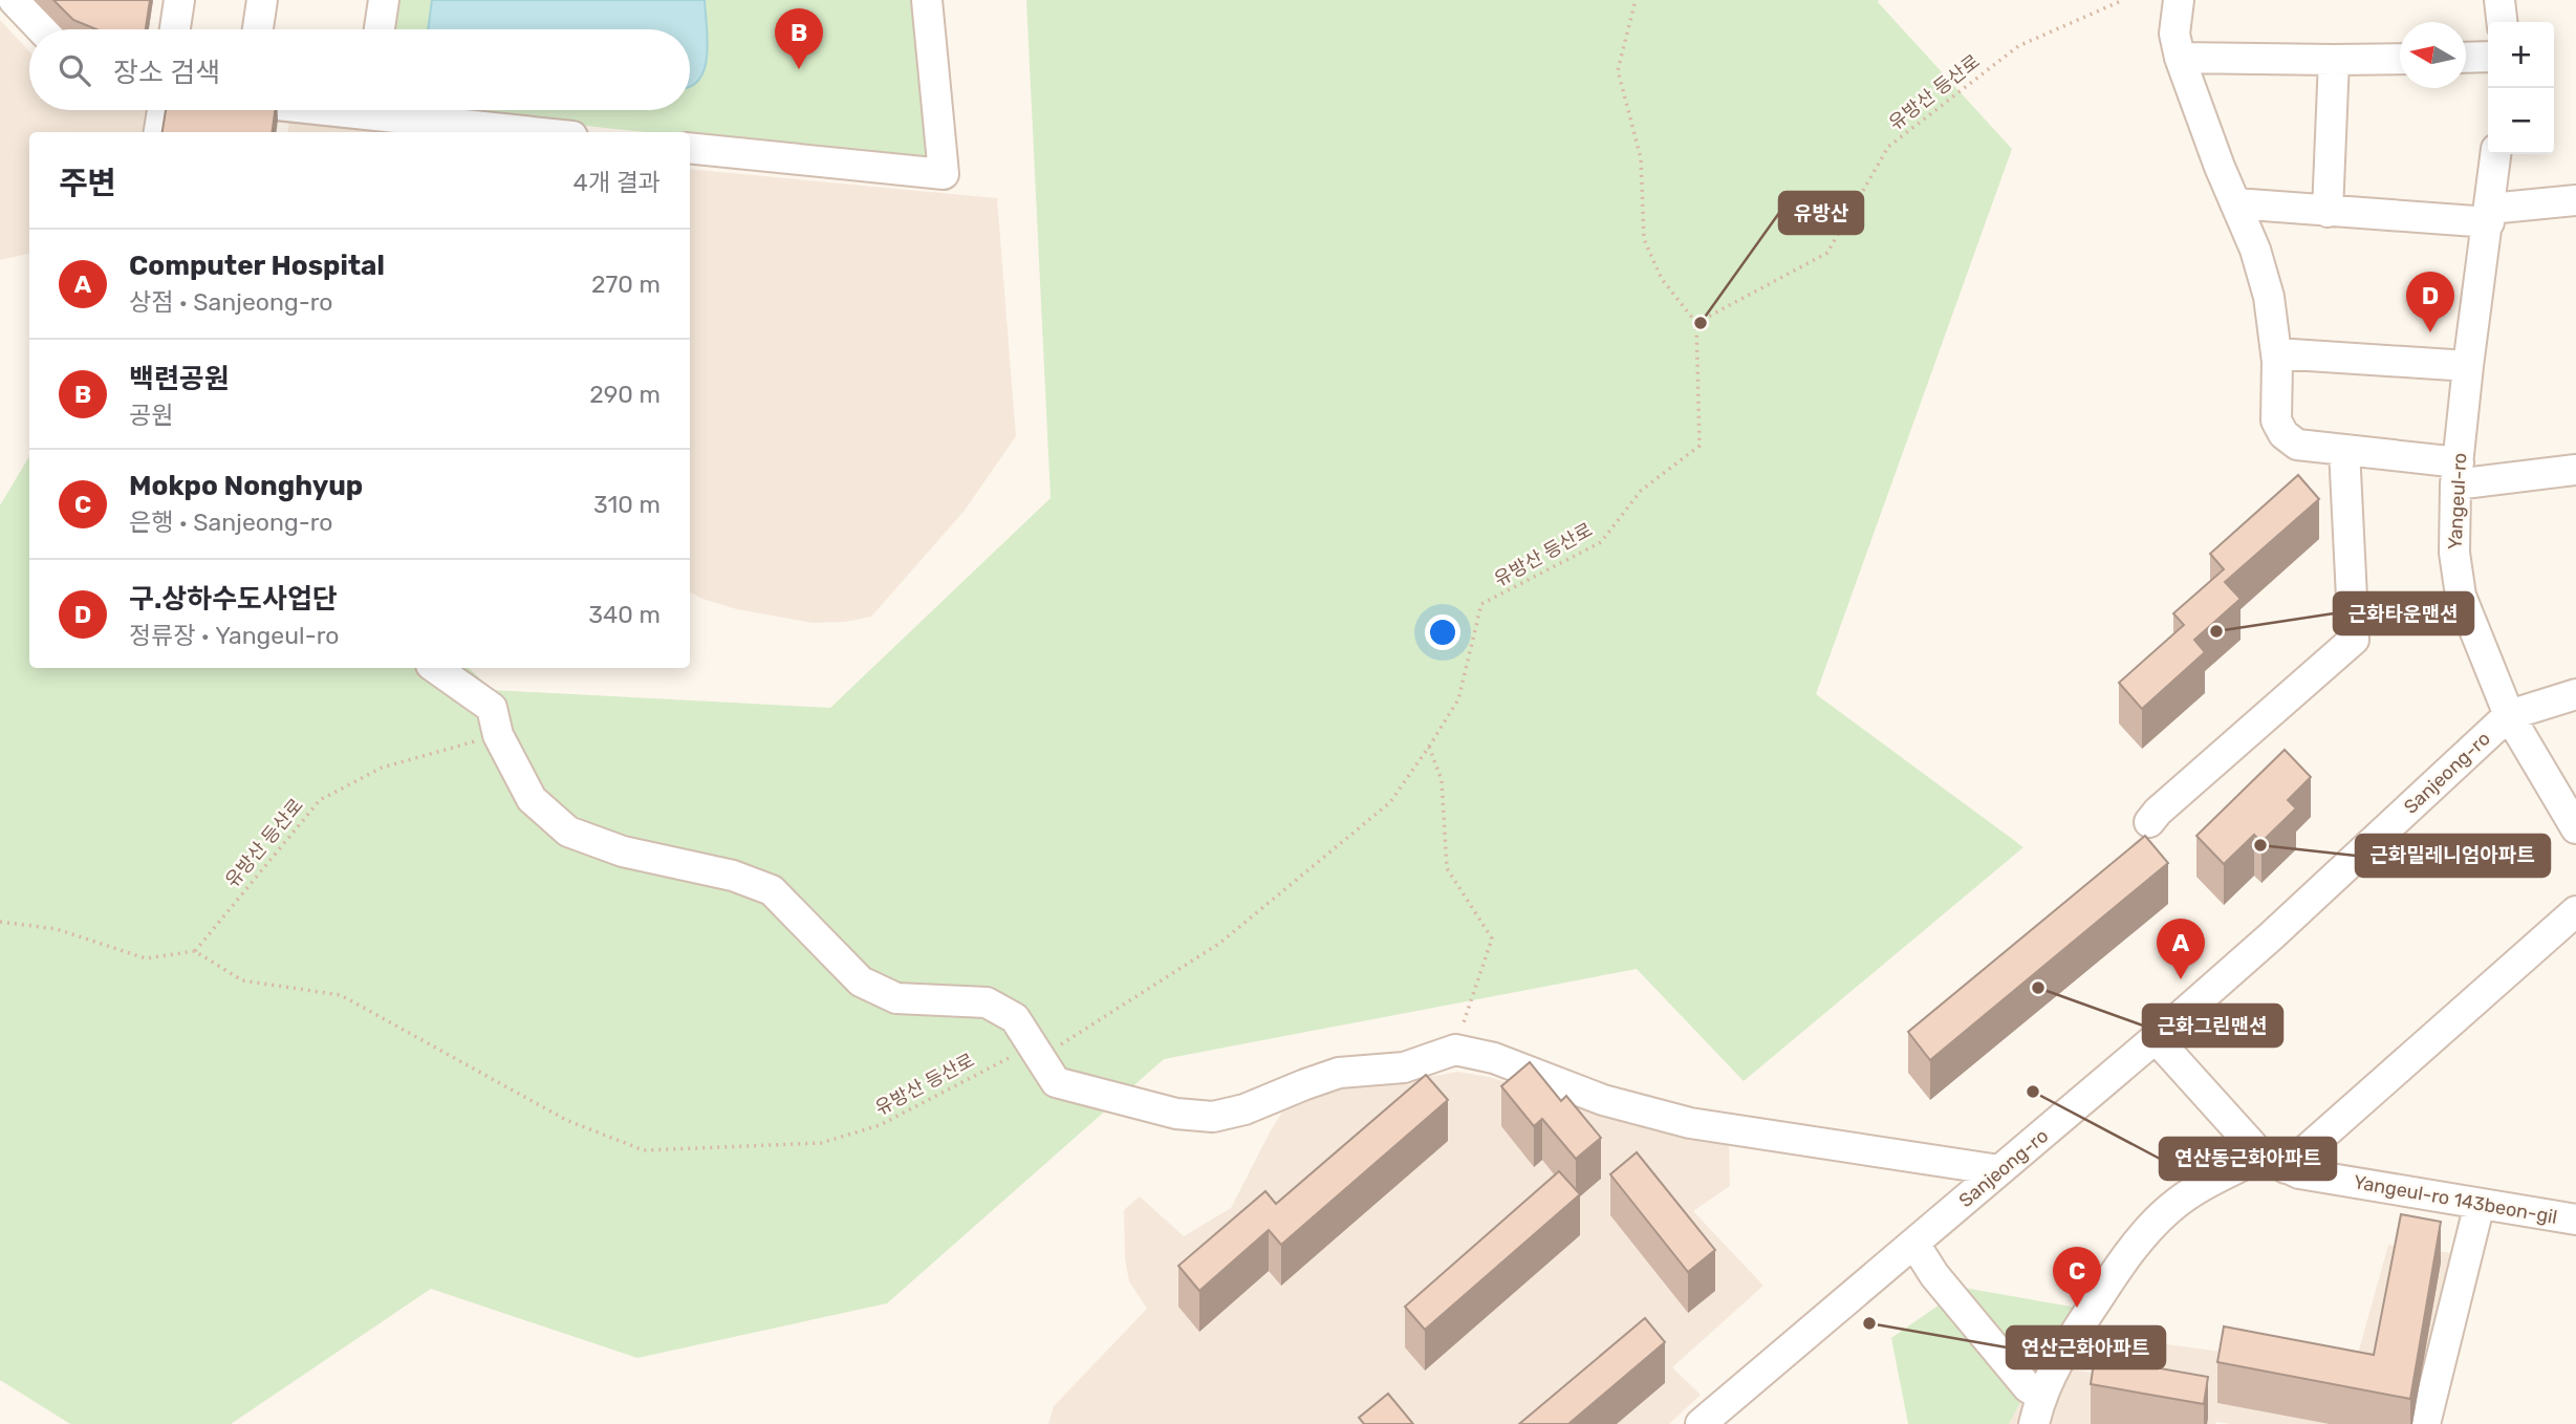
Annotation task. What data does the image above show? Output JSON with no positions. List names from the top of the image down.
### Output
{
  "streets": {
    "street": ["Yangeul-ro", "Sanjeong-ro", "Yangeul-ro 143beon-gil"],
    "path": ["유방산 등산로"]
  },
  "crossings": [
    ["Yangeul-ro", "Sanjeong-ro"]
  ],
  "places": [
    "유방산",
    "근화타운맨션",
    "근화밀레니엄아파트",
    "근화그린맨션",
    "연산동근화아파트",
    "연산근화아파트"
  ],
  "north": "left",
  "page": {
    "pins": [
      "B",
      "D",
      "A",
      "C"
    ],
    "map_buttons": ["+", "−"],
    "search": "장소 검색",
    "heading": ["주변", "4개 결과"],
    "list": [
      {
        "mark": "A",
        "name": "Computer Hospital",
        "note": "상점 · Sanjeong-ro",
        "value": "270 m"
      },
      {
        "mark": "B",
        "name": "백련공원",
        "note": "공원",
        "value": "290 m"
      },
      {
        "mark": "C",
        "name": "Mokpo Nonghyup",
        "note": "은행 · Sanjeong-ro",
        "value": "310 m"
      },
      {
        "mark": "D",
        "name": "구.상하수도사업단",
        "note": "정류장 · Yangeul-ro",
        "value": "340 m"
      }
    ]
  }
}
